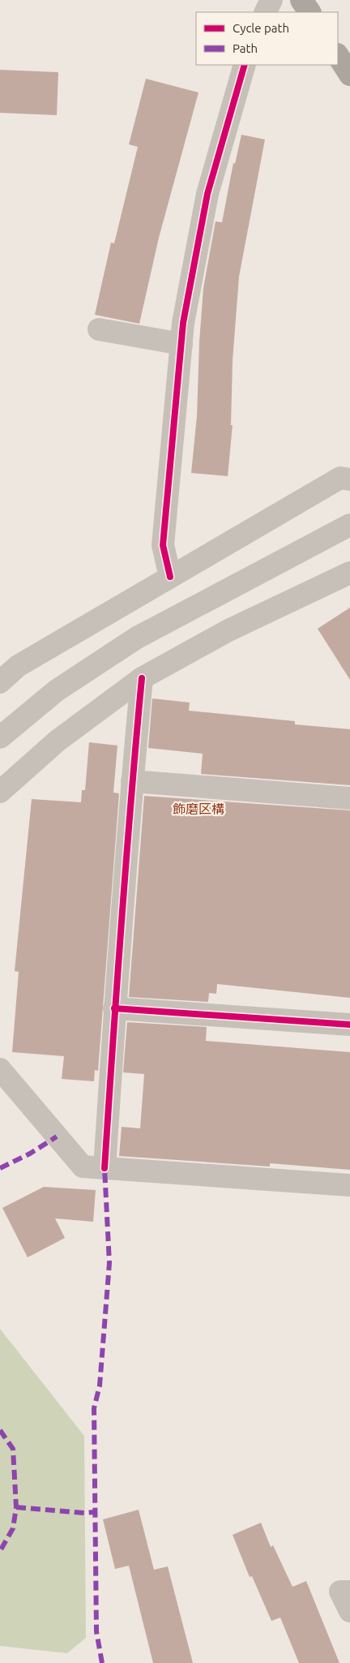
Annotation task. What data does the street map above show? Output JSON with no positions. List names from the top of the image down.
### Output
{
  "districts": ["飾磨区構"],
  "legend": ["Cycle path", "Path"]
}
